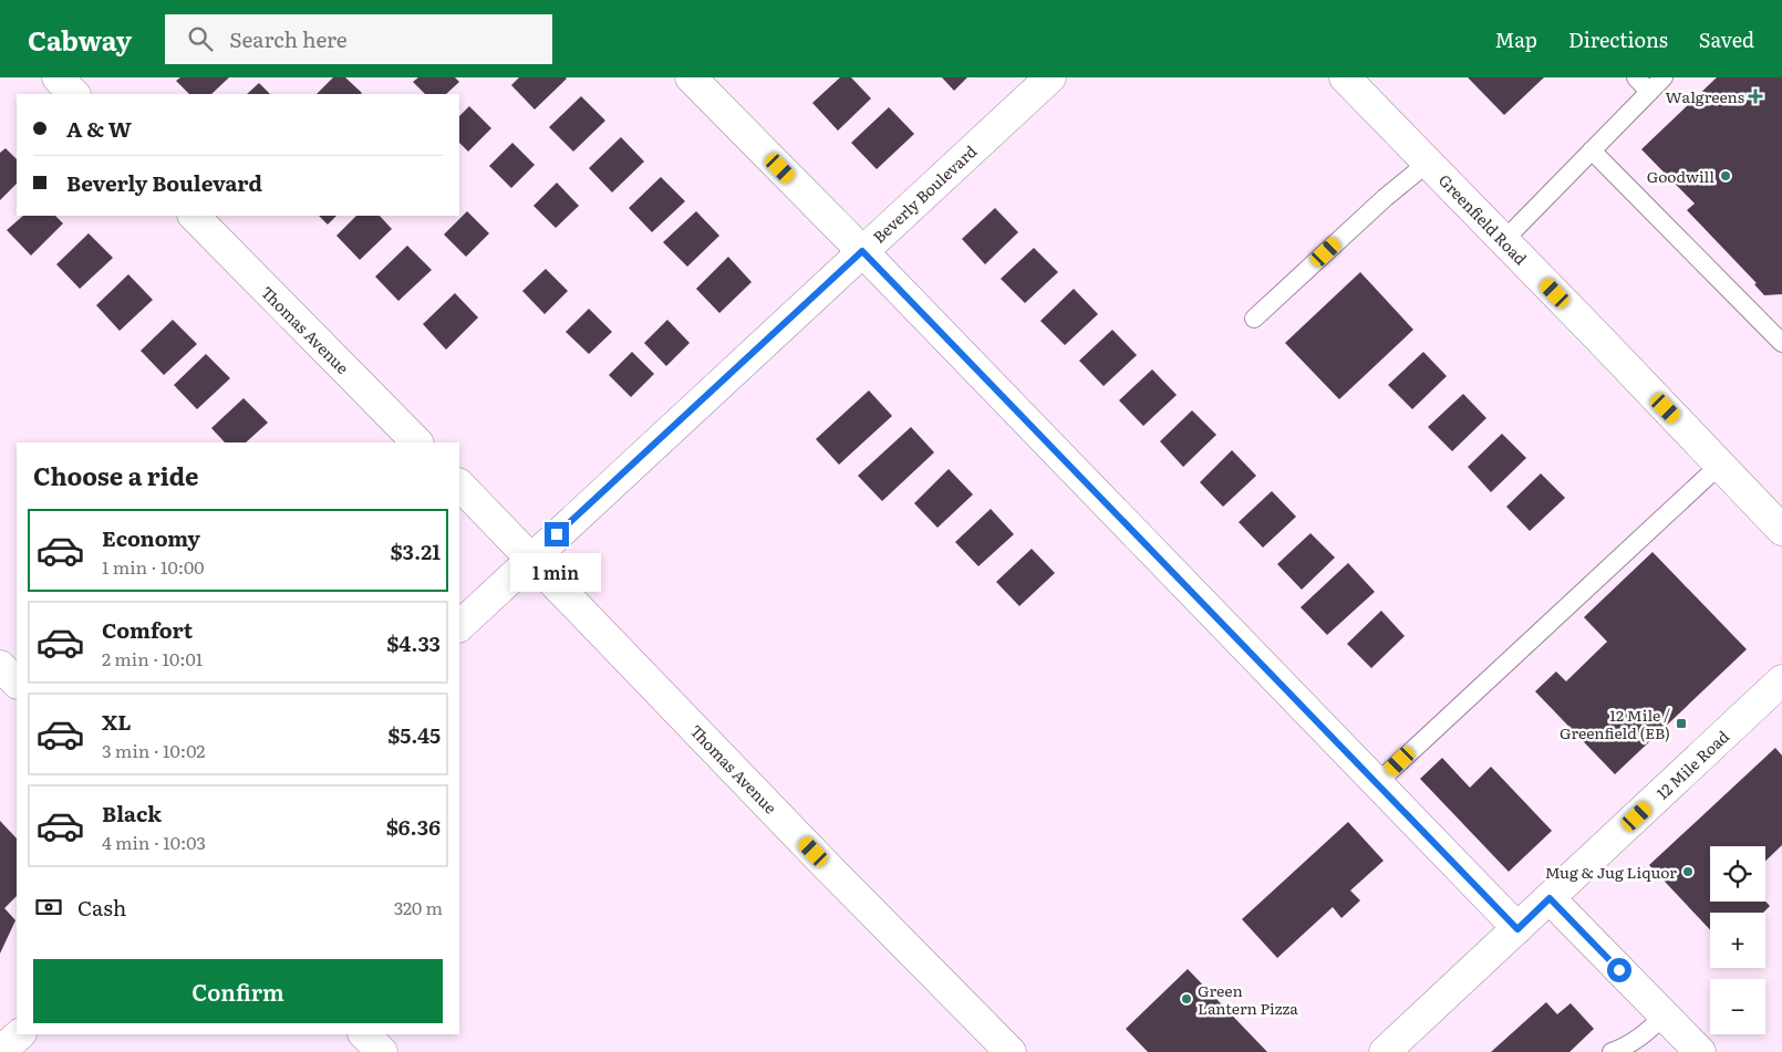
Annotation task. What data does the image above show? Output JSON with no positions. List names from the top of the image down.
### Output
{
  "streets": {
    "street": [
      "Beverly Boulevard",
      "Greenfield Road",
      "Thomas Avenue",
      "12 Mile Road"
    ]
  },
  "crossings": [
    ["Beverly Boulevard", "Thomas Avenue"]
  ],
  "places": {
    "health": ["Walgreens"],
    "other": ["Goodwill", "Mug & Jug Liquor", "Green Lantern Pizza"],
    "transit": ["12 Mile / Greenfield (EB)"]
  },
  "page": {
    "header": "Cabway",
    "search": "Search here",
    "nav": ["Map", "Directions", "Saved"],
    "banner": ["A & W", "Beverly Boulevard"],
    "heading": "Choose a ride",
    "list": [
      {
        "name": "Economy",
        "note": "1 min · 10:00",
        "value": "$3.21"
      },
      {
        "name": "Comfort",
        "note": "2 min · 10:01",
        "value": "$4.33"
      },
      {
        "name": "XL",
        "note": "3 min · 10:02",
        "value": "$5.45"
      },
      {
        "name": "Black",
        "note": "4 min · 10:03",
        "value": "$6.36"
      }
    ],
    "bubble": "1 min",
    "map_buttons": ["+", "−"],
    "pay": ["Cash", "320 m"],
    "buttons": "Confirm"
  }
}
